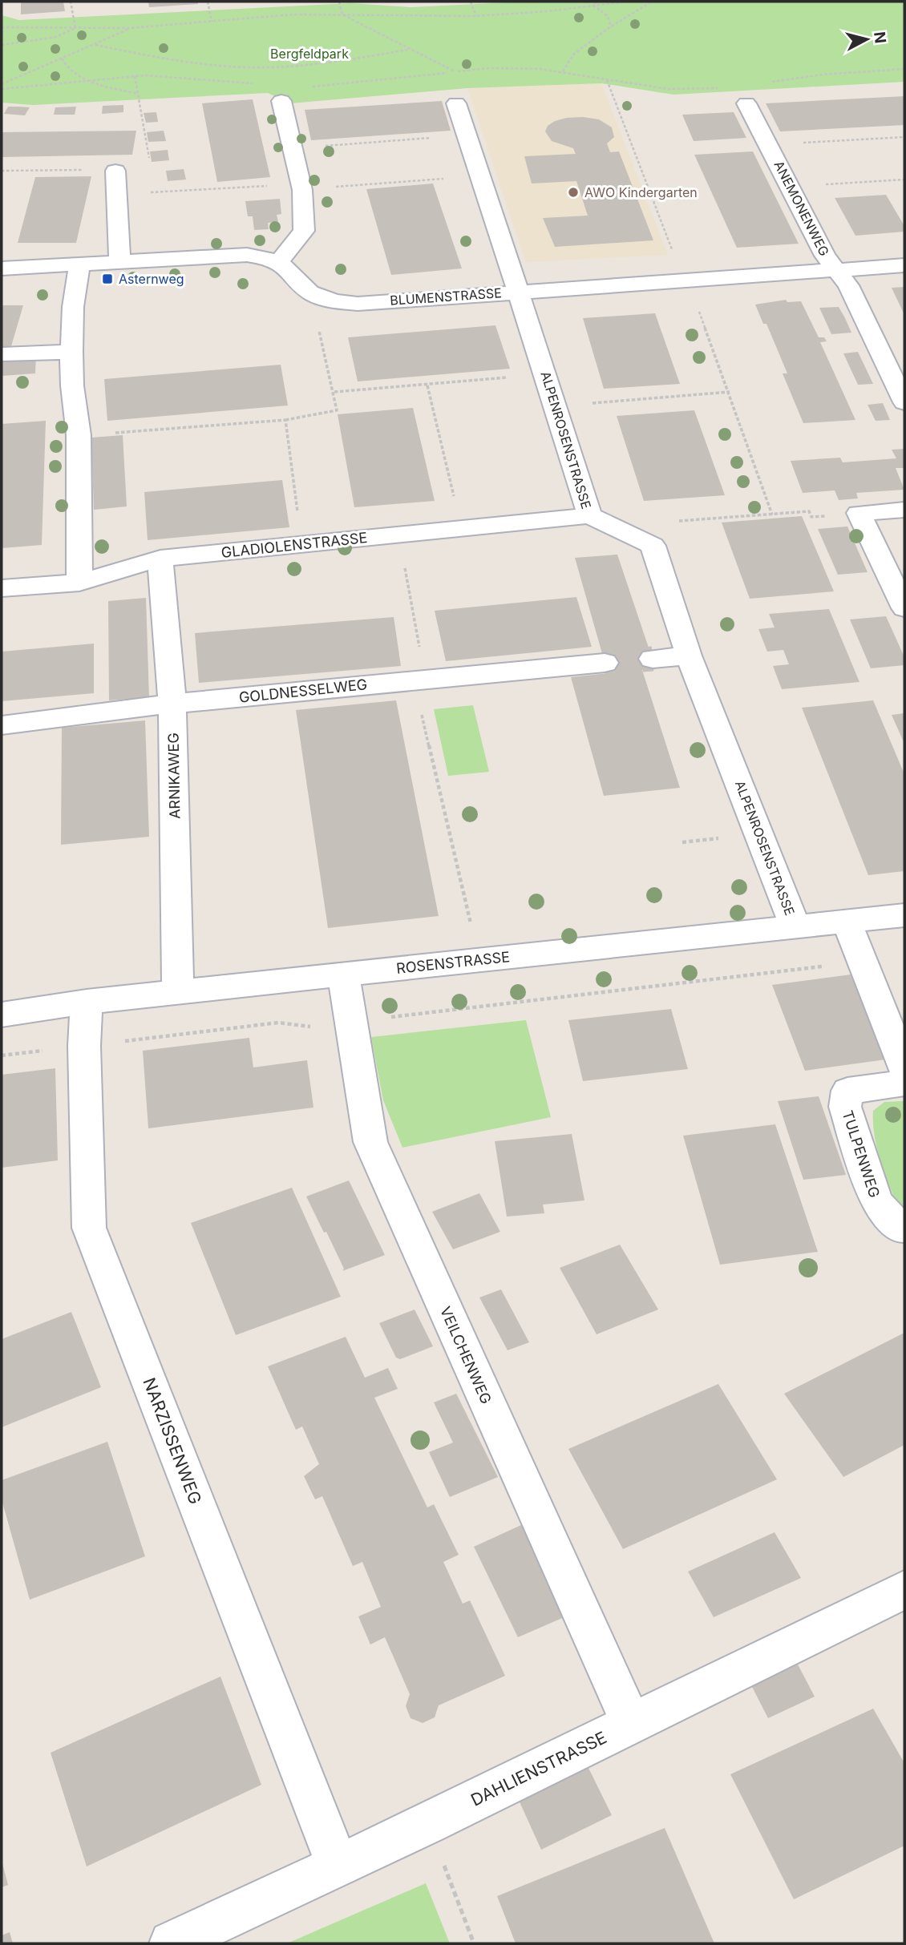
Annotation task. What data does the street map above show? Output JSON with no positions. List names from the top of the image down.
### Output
{
  "streets": {
    "street": [
      "ANEMONENWEG",
      "BLUMENSTRASSE",
      "ALPENROSENSTRASSE",
      "GLADIOLENSTRASSE",
      "GOLDNESSELWEG",
      "ARNIKAWEG",
      "ROSENSTRASSE",
      "TULPENWEG",
      "VEILCHENWEG",
      "NARZISSENWEG",
      "DAHLIENSTRASSE"
    ]
  },
  "crossings": [
    ["ANEMONENWEG", "BLUMENSTRASSE"],
    ["BLUMENSTRASSE", "ALPENROSENSTRASSE"],
    ["ALPENROSENSTRASSE", "GLADIOLENSTRASSE"],
    ["ALPENROSENSTRASSE", "ROSENSTRASSE"],
    ["GLADIOLENSTRASSE", "ARNIKAWEG"],
    ["GOLDNESSELWEG", "ARNIKAWEG"],
    ["ARNIKAWEG", "ROSENSTRASSE"],
    ["ROSENSTRASSE", "VEILCHENWEG"],
    ["ROSENSTRASSE", "NARZISSENWEG"],
    ["VEILCHENWEG", "DAHLIENSTRASSE"],
    ["NARZISSENWEG", "DAHLIENSTRASSE"]
  ],
  "parks": ["Bergfeldpark"],
  "places": {
    "other": ["AWO Kindergarten"],
    "transit": ["Asternweg"]
  },
  "north": "right"
}
